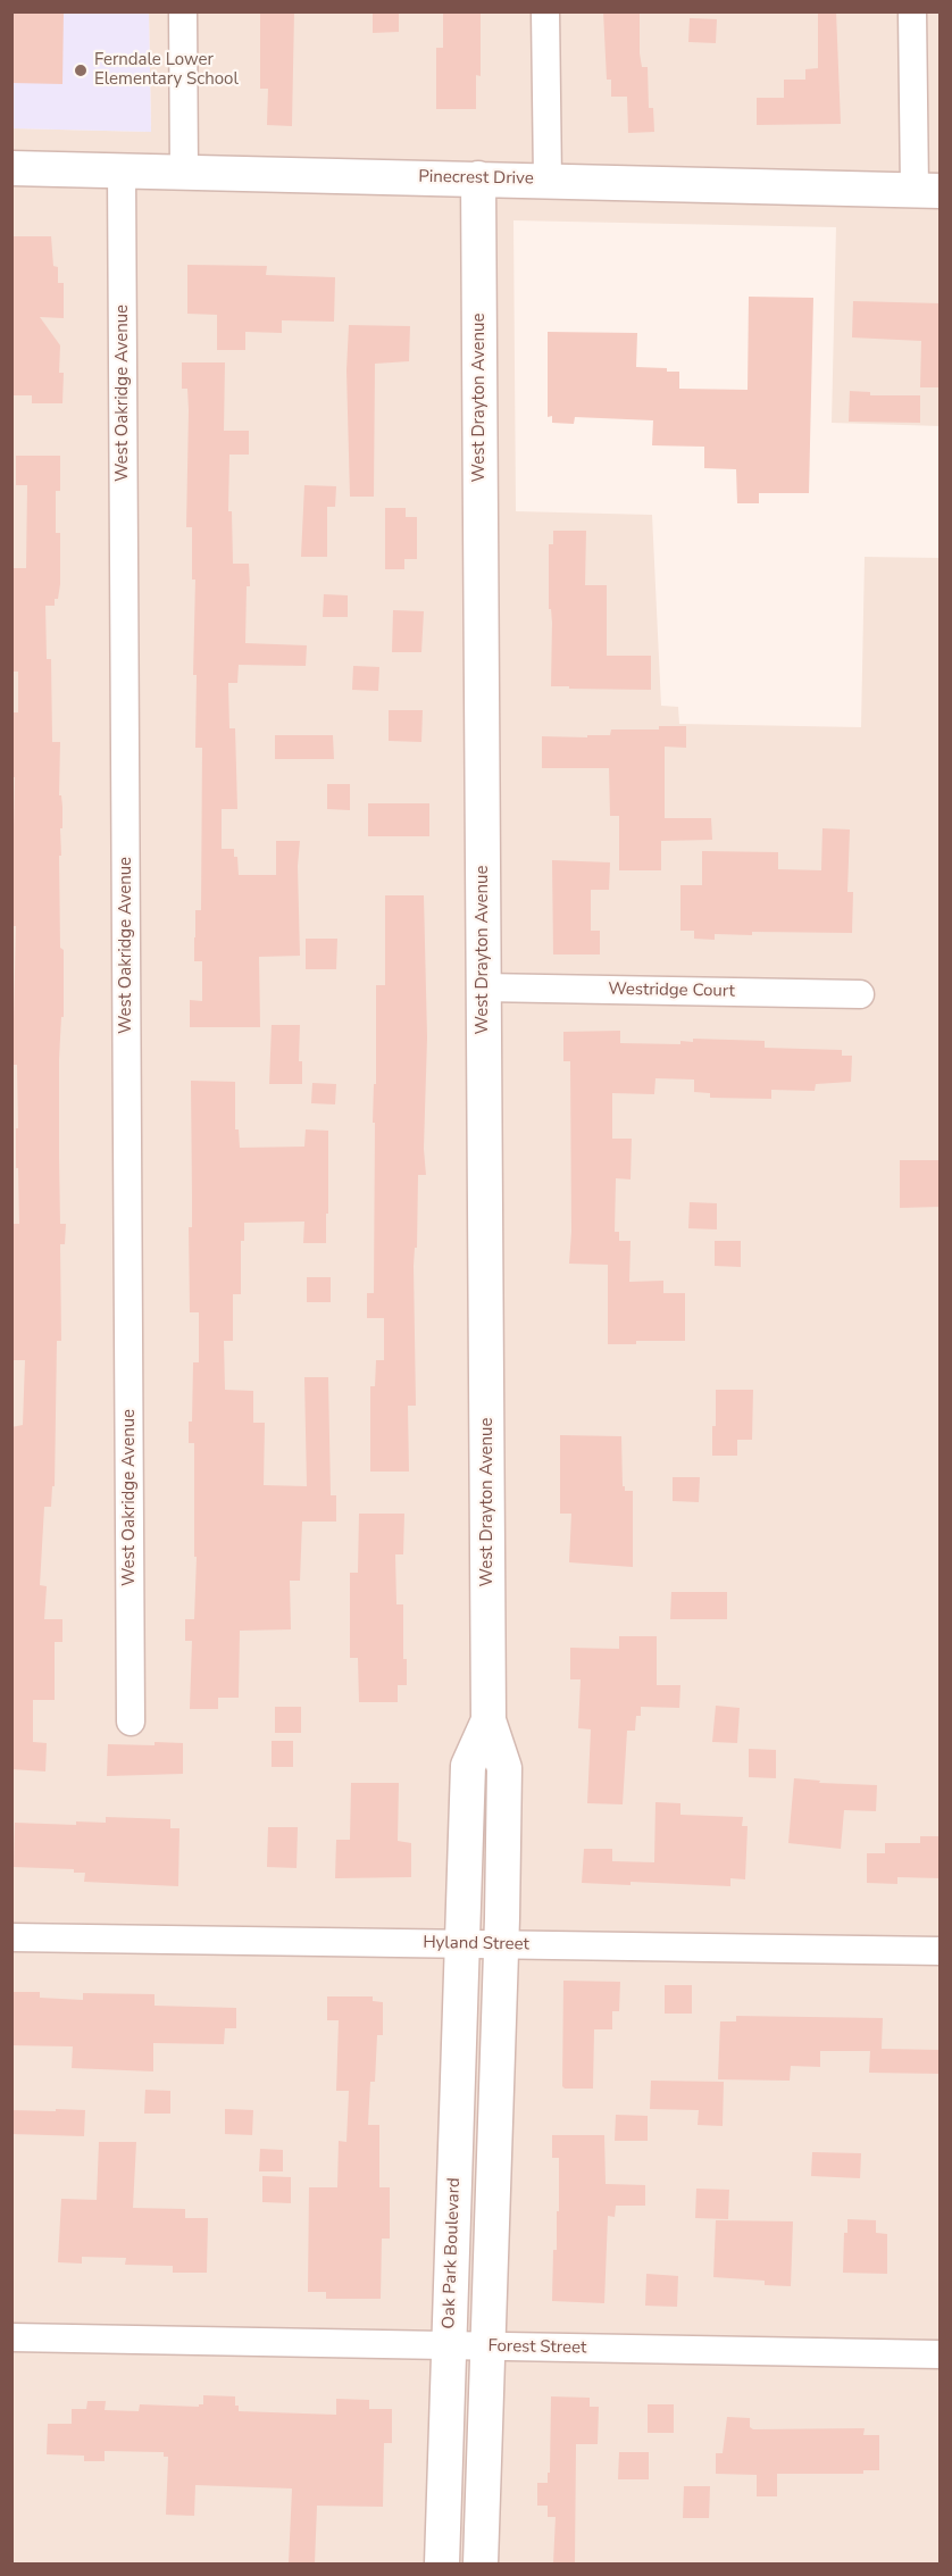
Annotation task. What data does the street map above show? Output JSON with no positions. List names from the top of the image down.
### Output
{
  "streets": {
    "street": [
      "Pinecrest Drive",
      "West Oakridge Avenue",
      "West Drayton Avenue",
      "Westridge Court",
      "Hyland Street",
      "Oak Park Boulevard",
      "Forest Street"
    ]
  },
  "crossings": [
    ["Pinecrest Drive", "West Oakridge Avenue"],
    ["Pinecrest Drive", "West Drayton Avenue"],
    ["West Drayton Avenue", "Westridge Court"],
    ["West Drayton Avenue", "Hyland Street"],
    ["West Drayton Avenue", "Oak Park Boulevard"],
    ["Hyland Street", "Oak Park Boulevard"],
    ["Oak Park Boulevard", "Forest Street"]
  ],
  "places": ["Ferndale Lower Elementary School"]
}
